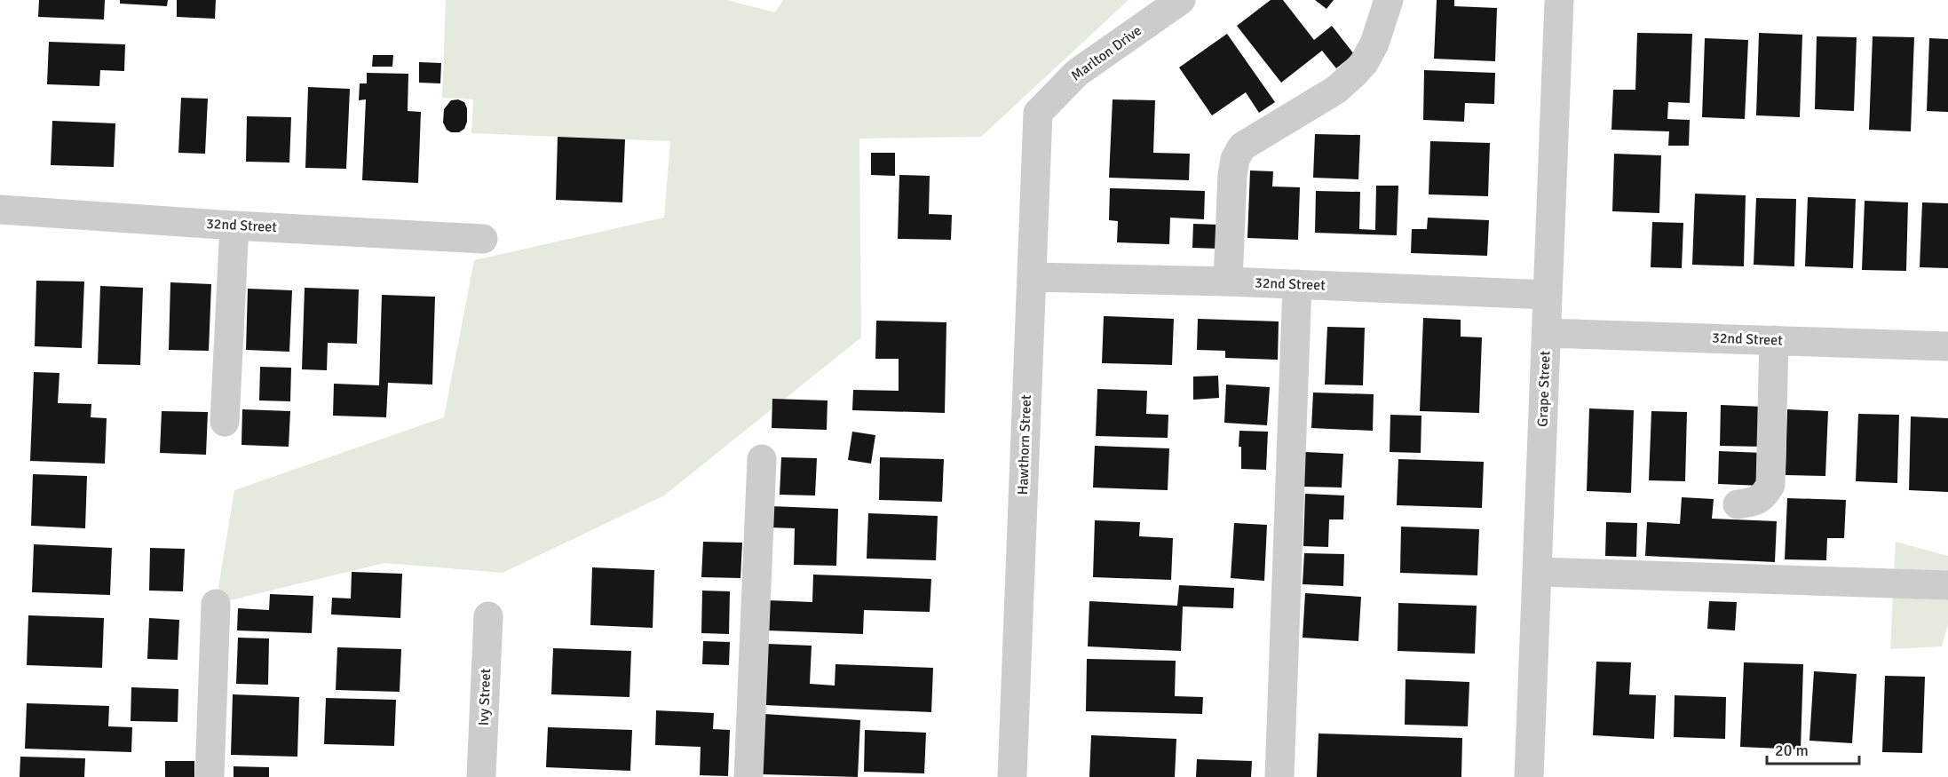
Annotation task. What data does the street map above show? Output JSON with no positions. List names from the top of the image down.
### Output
{
  "streets": {
    "street": [
      "Marlton Drive",
      "32nd Street",
      "Grape Street",
      "Hawthorn Street",
      "Ivy Street"
    ]
  },
  "crossings": [
    ["Marlton Drive", "Hawthorn Street"],
    ["32nd Street", "Grape Street"],
    ["32nd Street", "Hawthorn Street"]
  ],
  "scale_bar": "20 m"
}
